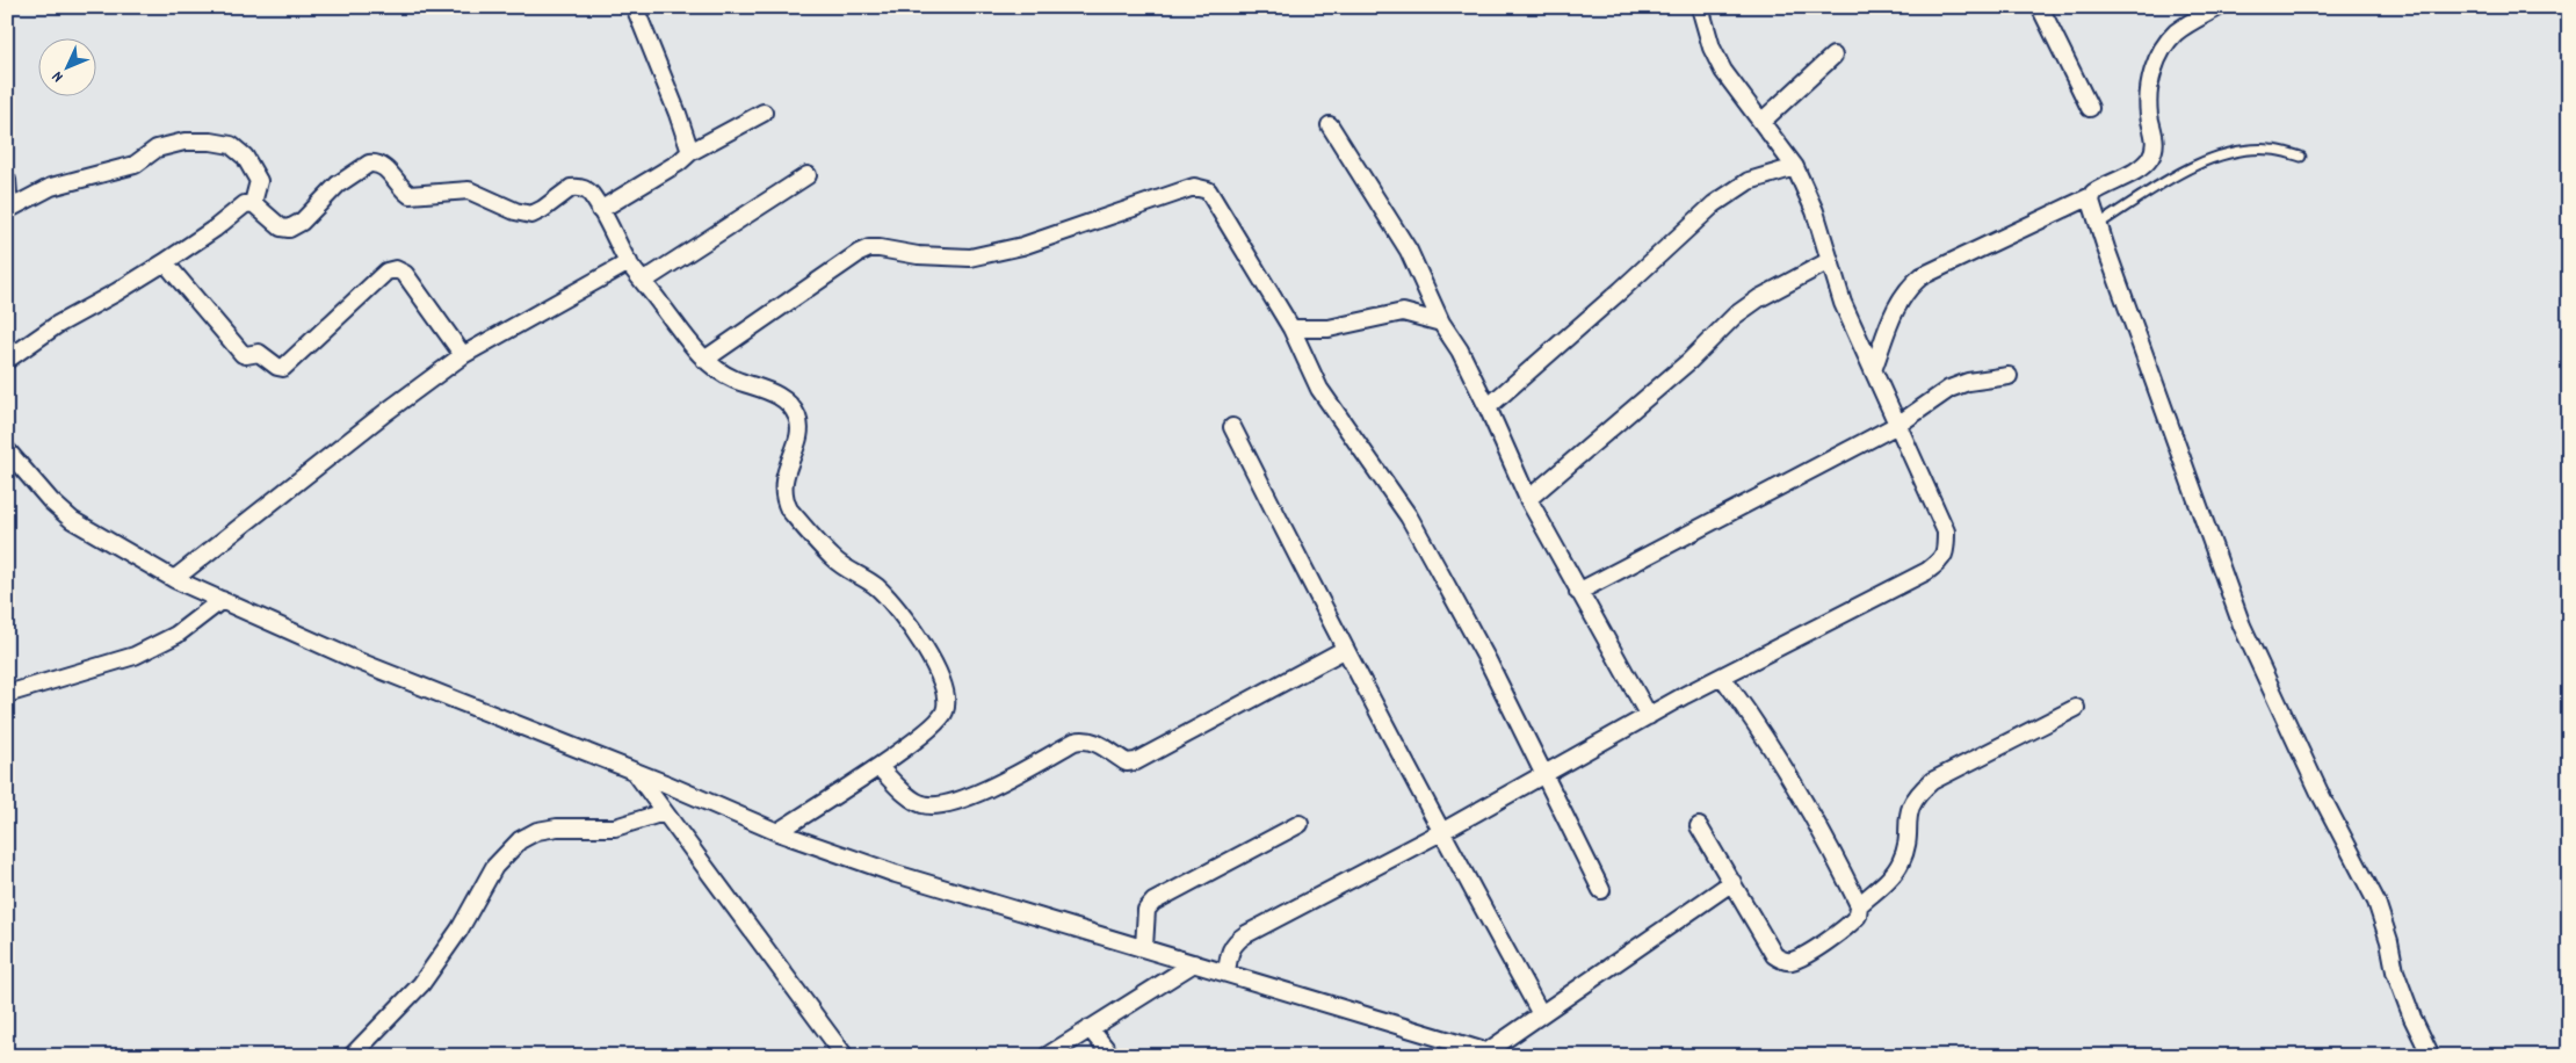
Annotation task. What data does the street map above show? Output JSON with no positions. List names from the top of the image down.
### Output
{
  "north": "bottom left"
}
